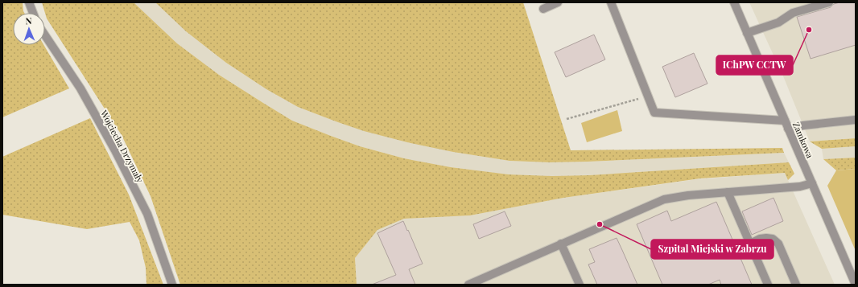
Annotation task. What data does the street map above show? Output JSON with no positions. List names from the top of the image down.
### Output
{
  "streets": {
    "street": ["Zamkowa", "Wojciecha Drzymały"]
  },
  "places": ["IChPW CCTW", "Szpital Miejski w Zabrzu"],
  "north": "top"
}
